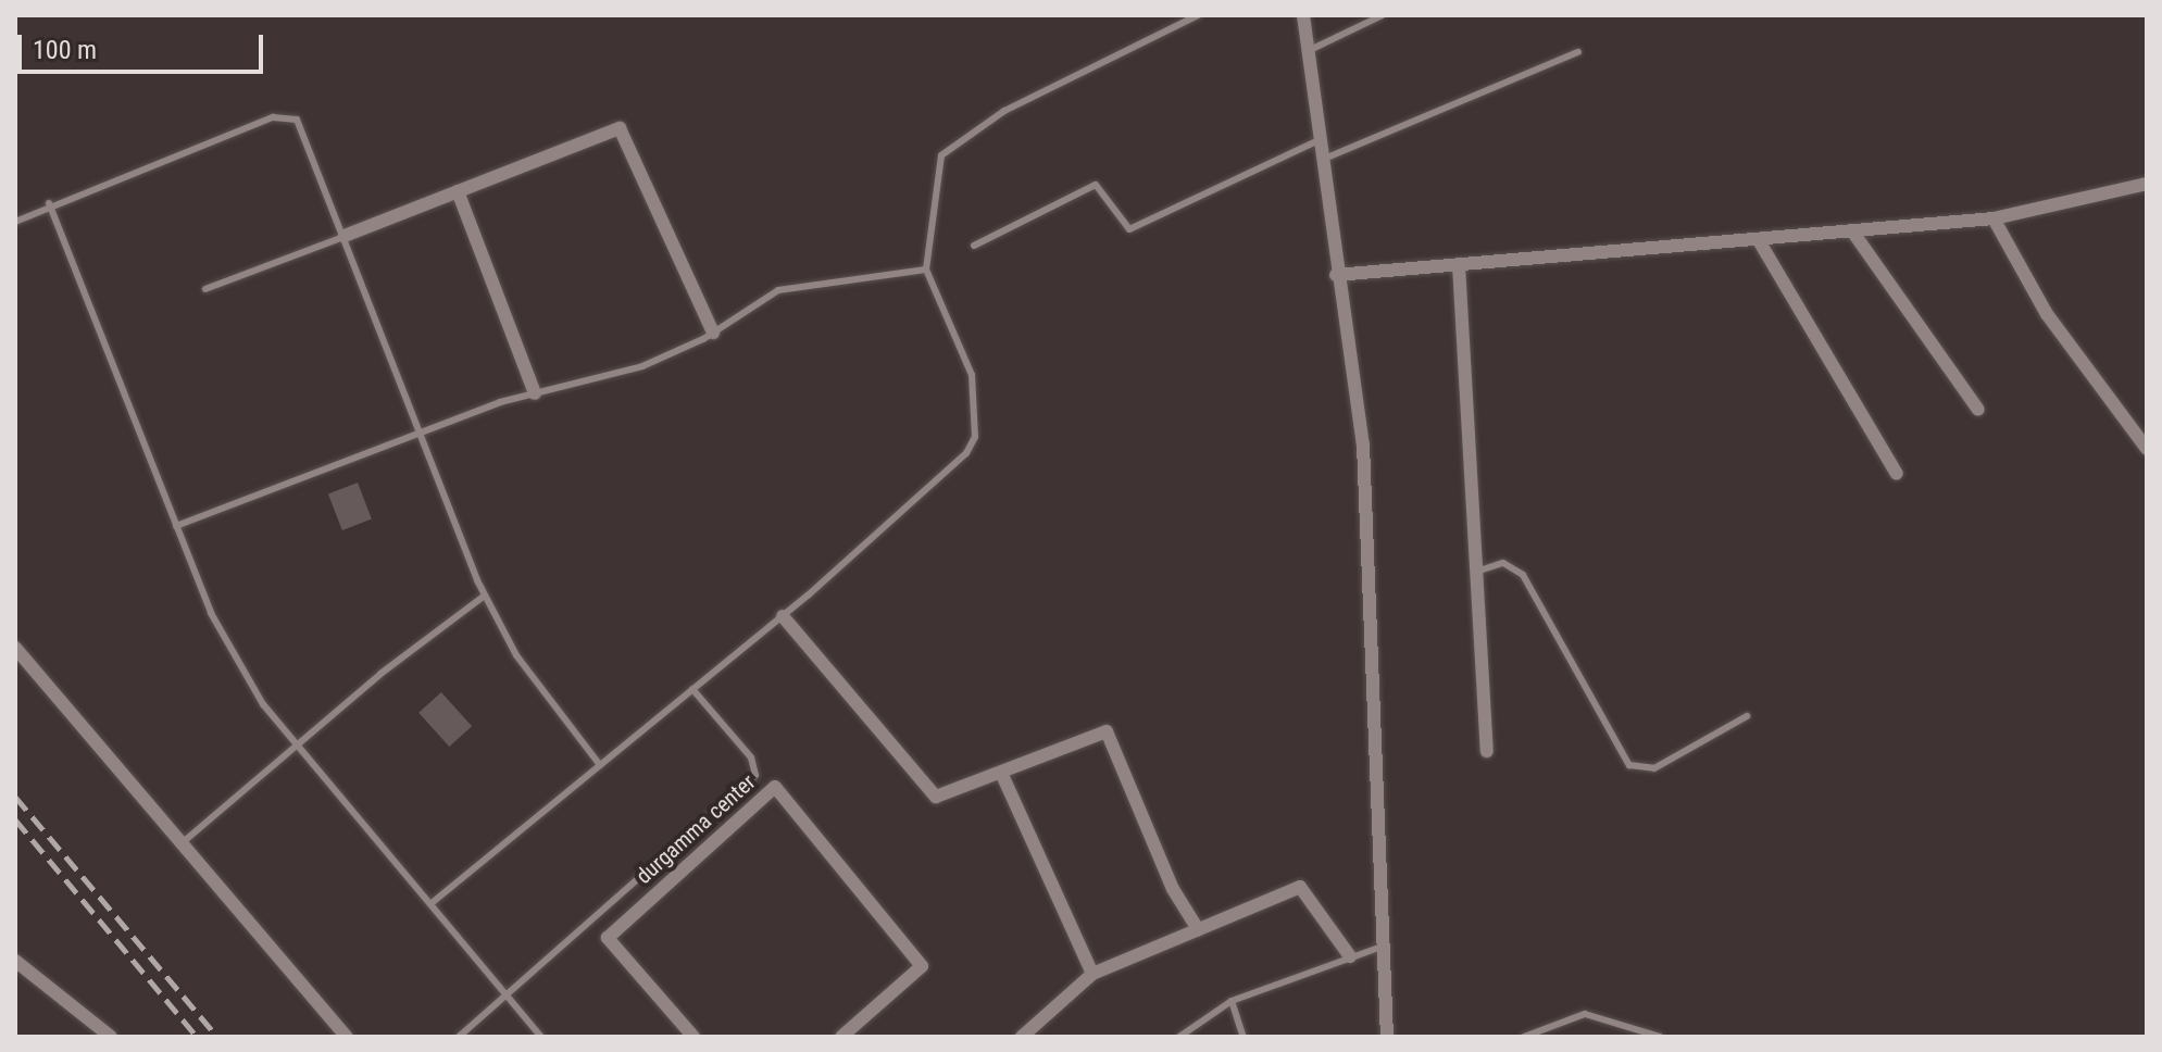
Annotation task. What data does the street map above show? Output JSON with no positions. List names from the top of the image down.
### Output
{
  "streets": {
    "street": ["durgamma center"]
  },
  "scale_bar": "100 m"
}
